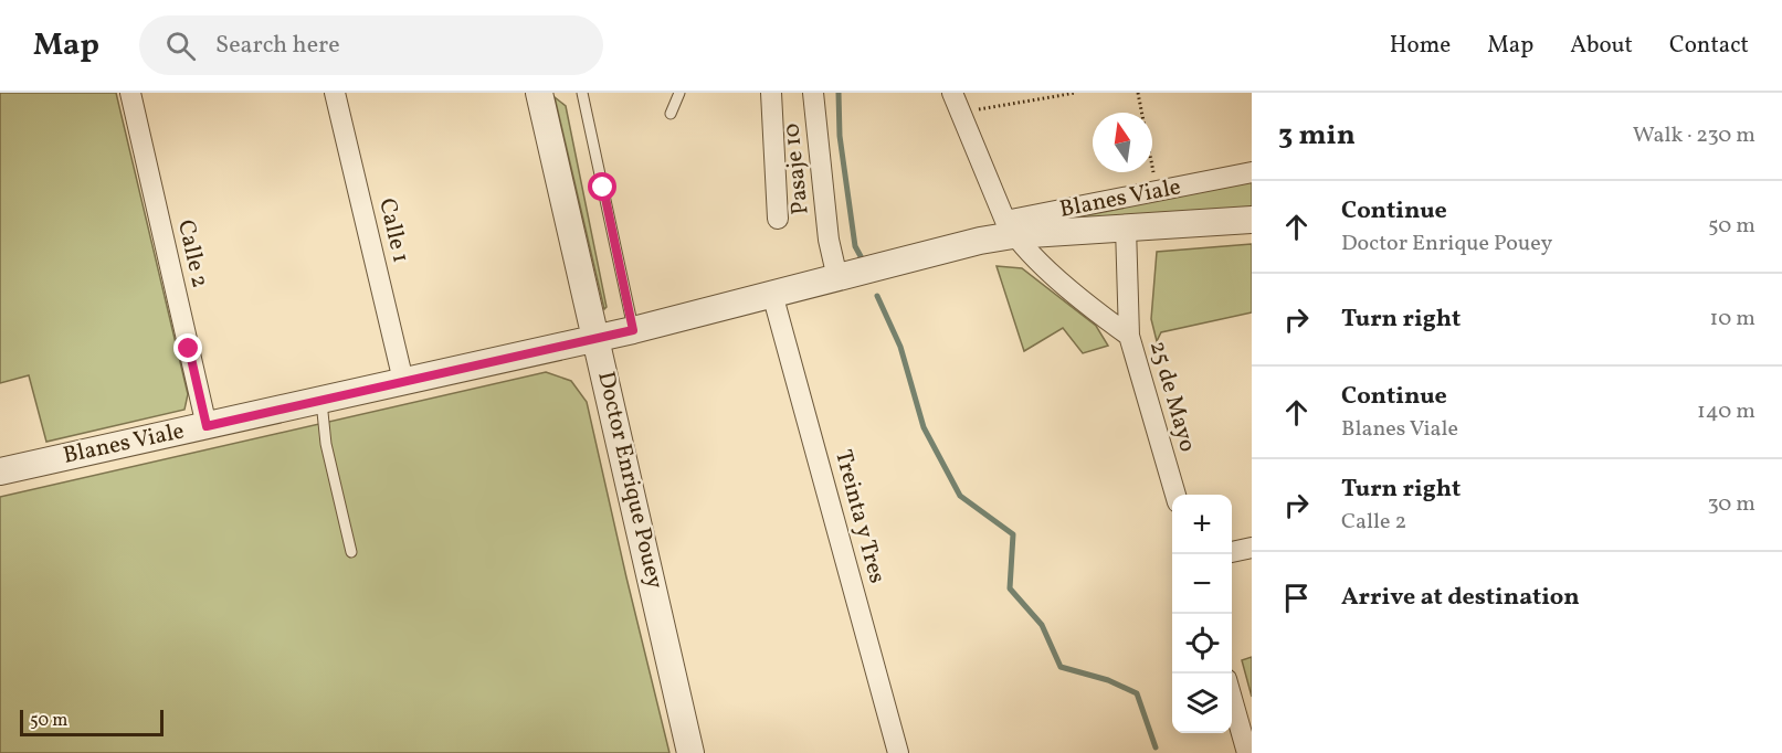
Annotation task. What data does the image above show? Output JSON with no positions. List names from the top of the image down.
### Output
{
  "streets": {
    "street": [
      "Pasaje 10",
      "Blanes Viale",
      "Calle 1",
      "Calle 2",
      "25 de Mayo",
      "Doctor Enrique Pouey",
      "Treinta y Tres"
    ]
  },
  "crossings": [
    ["Pasaje 10", "Blanes Viale"],
    ["Blanes Viale", "Calle 1"],
    ["Blanes Viale", "Calle 2"],
    ["Blanes Viale", "25 de Mayo"],
    ["Blanes Viale", "Doctor Enrique Pouey"],
    ["Blanes Viale", "Treinta y Tres"]
  ],
  "scale_bar": "50 m",
  "north": "top",
  "page": {
    "header": "Map",
    "search": "Search here",
    "nav": [
      "Home",
      "Map",
      "About",
      "Contact"
    ],
    "heading": ["3 min", "Walk · 230 m"],
    "list": [
      ["Continue", "Doctor Enrique Pouey", "50 m"],
      ["Turn right", "10 m"],
      ["Continue", "Blanes Viale", "140 m"],
      ["Turn right", "Calle 2", "30 m"],
      "Arrive at destination"
    ],
    "map_buttons": ["+", "−"],
    "scale": "50 m"
  }
}
